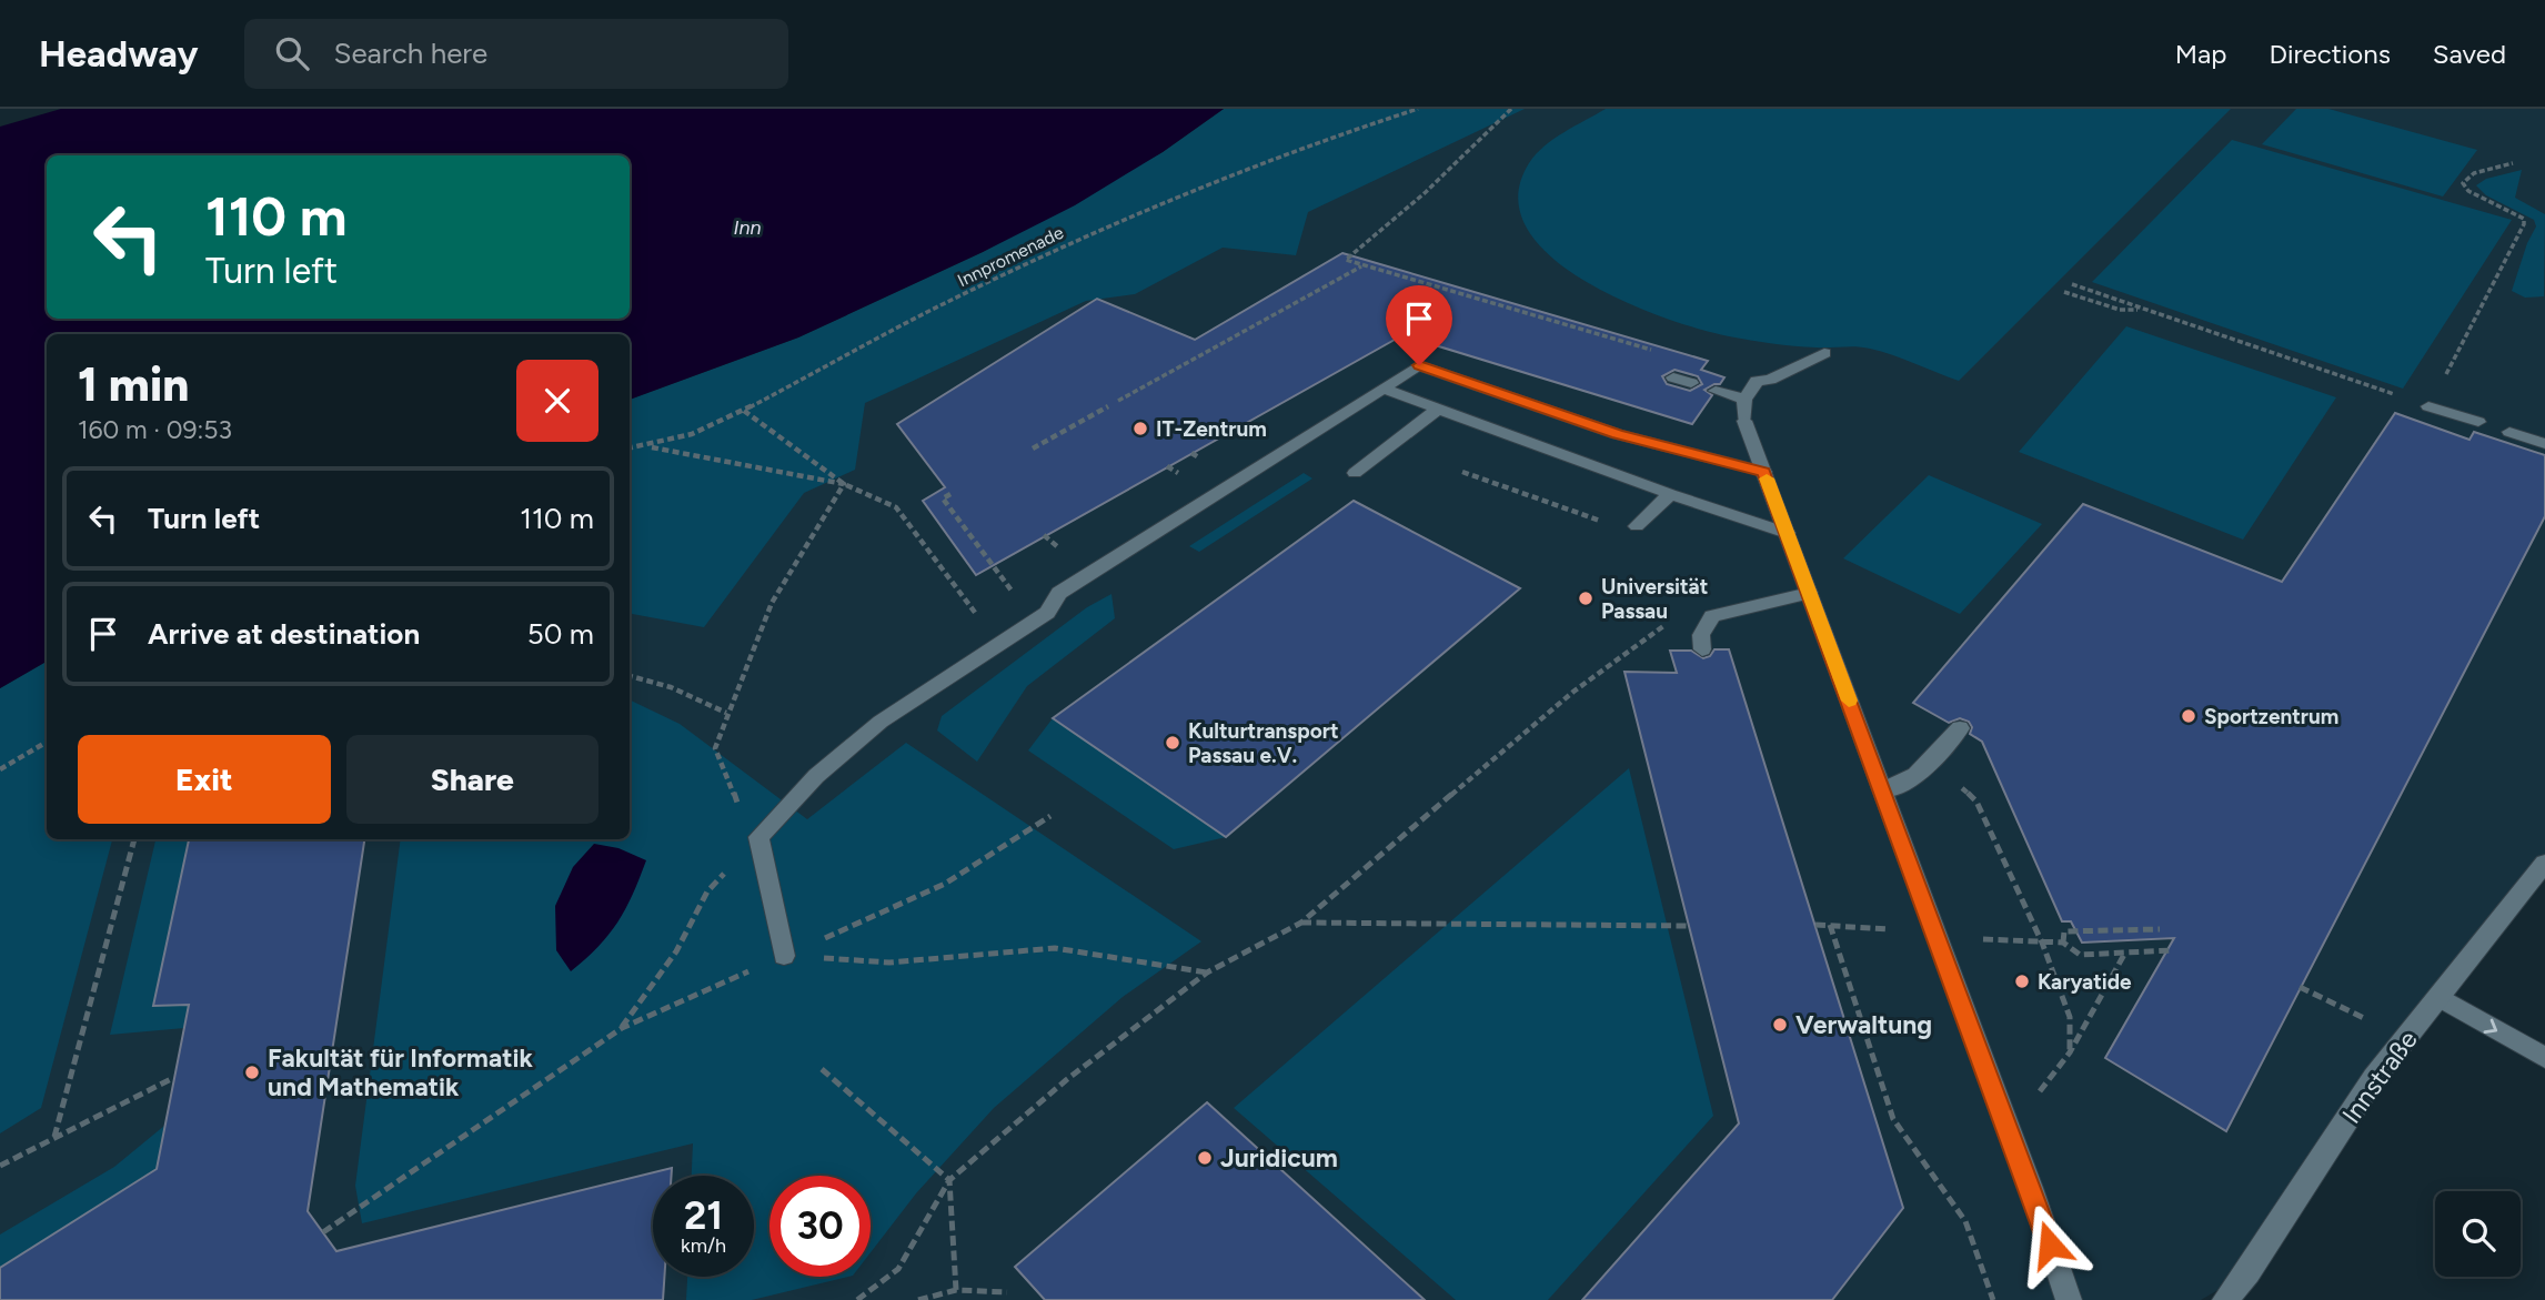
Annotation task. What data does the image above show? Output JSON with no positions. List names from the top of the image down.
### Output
{
  "streets": {
    "street": ["Innstraße"],
    "path": ["Innpromenade"]
  },
  "water": ["Inn"],
  "places": [
    "IT-Zentrum",
    "Universität Passau",
    "Sportzentrum",
    "Kulturtransport Passau e.V.",
    "Karyatide",
    "Verwaltung",
    "Fakultät für Informatik und Mathematik",
    "Juridicum"
  ],
  "page": {
    "header": "Headway",
    "search": "Search here",
    "nav": ["Map", "Directions", "Saved"],
    "turn": ["110 m", "Turn left"],
    "heading": ["1 min", "160 m · 09:53"],
    "list": [
      {
        "name": "Turn left",
        "value": "110 m"
      },
      {
        "name": "Arrive at destination",
        "value": "50 m"
      }
    ],
    "buttons": ["Exit", "Share"],
    "speed": "21 km/h",
    "limit": "30"
  }
}
